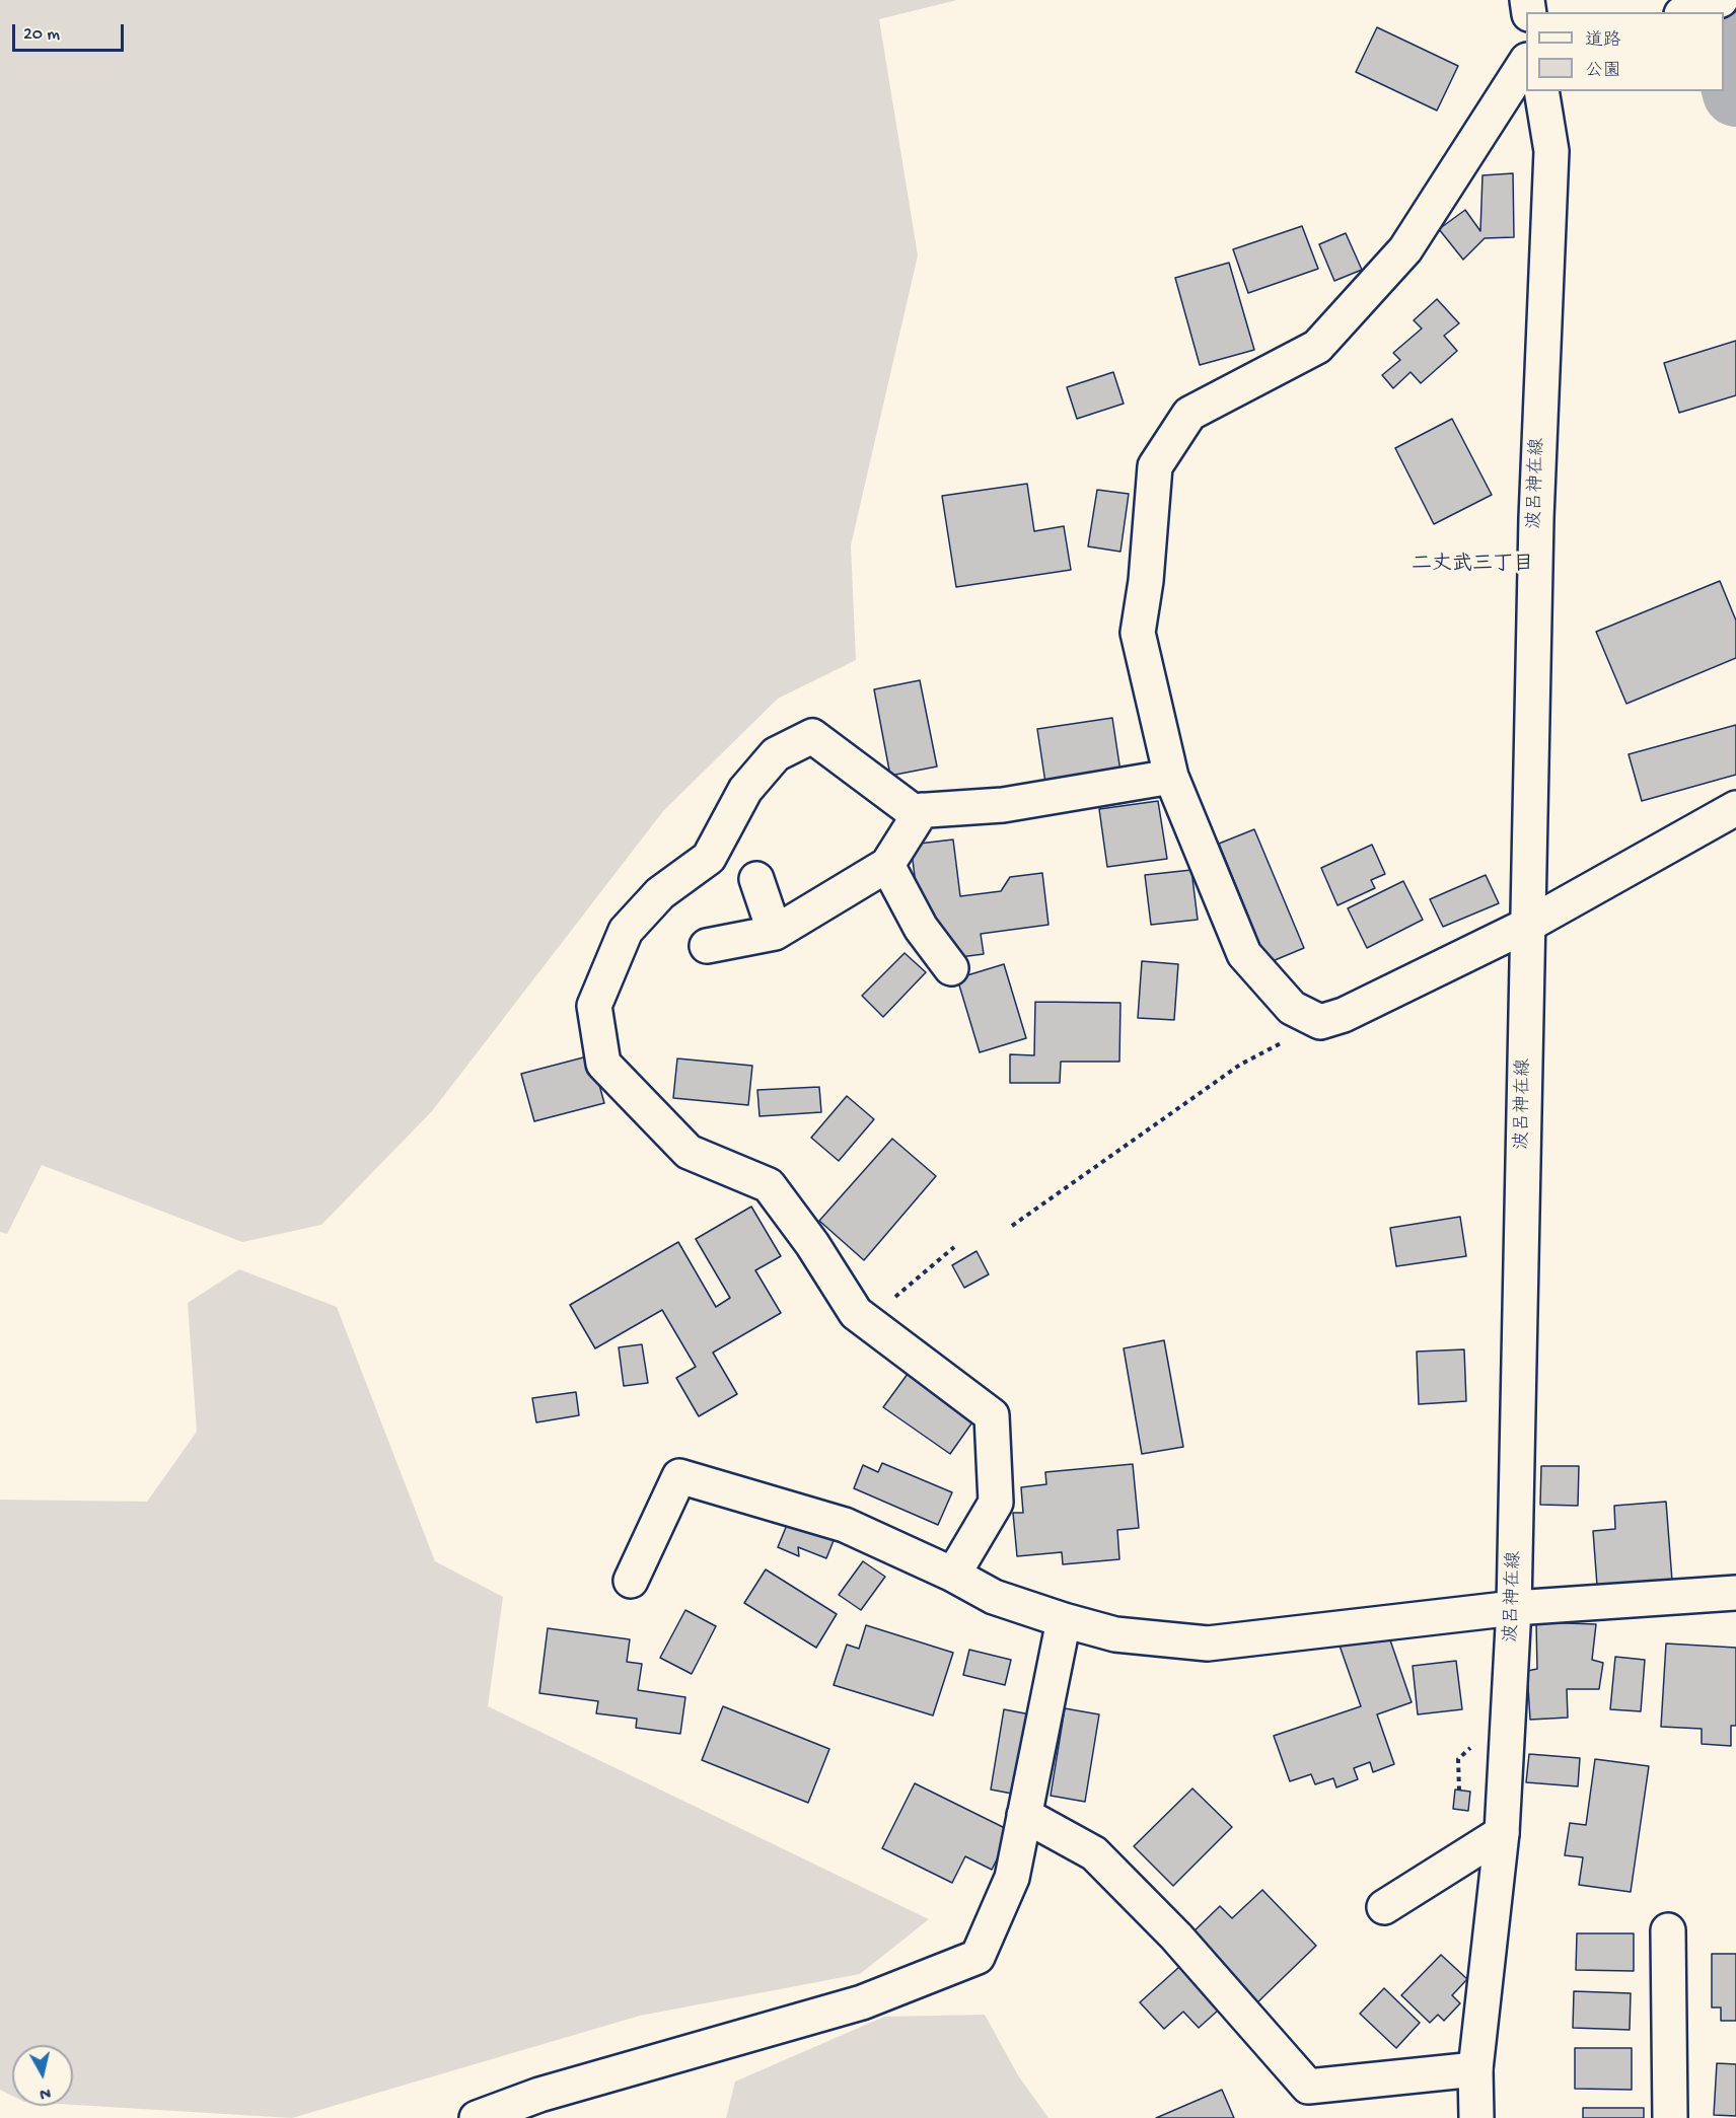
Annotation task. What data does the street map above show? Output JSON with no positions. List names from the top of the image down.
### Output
{
  "streets": {
    "street": ["波呂神在線"]
  },
  "districts": ["二丈武三丁目"],
  "legend": ["道路", "公園"],
  "scale_bar": "20 m",
  "north": "bottom"
}
